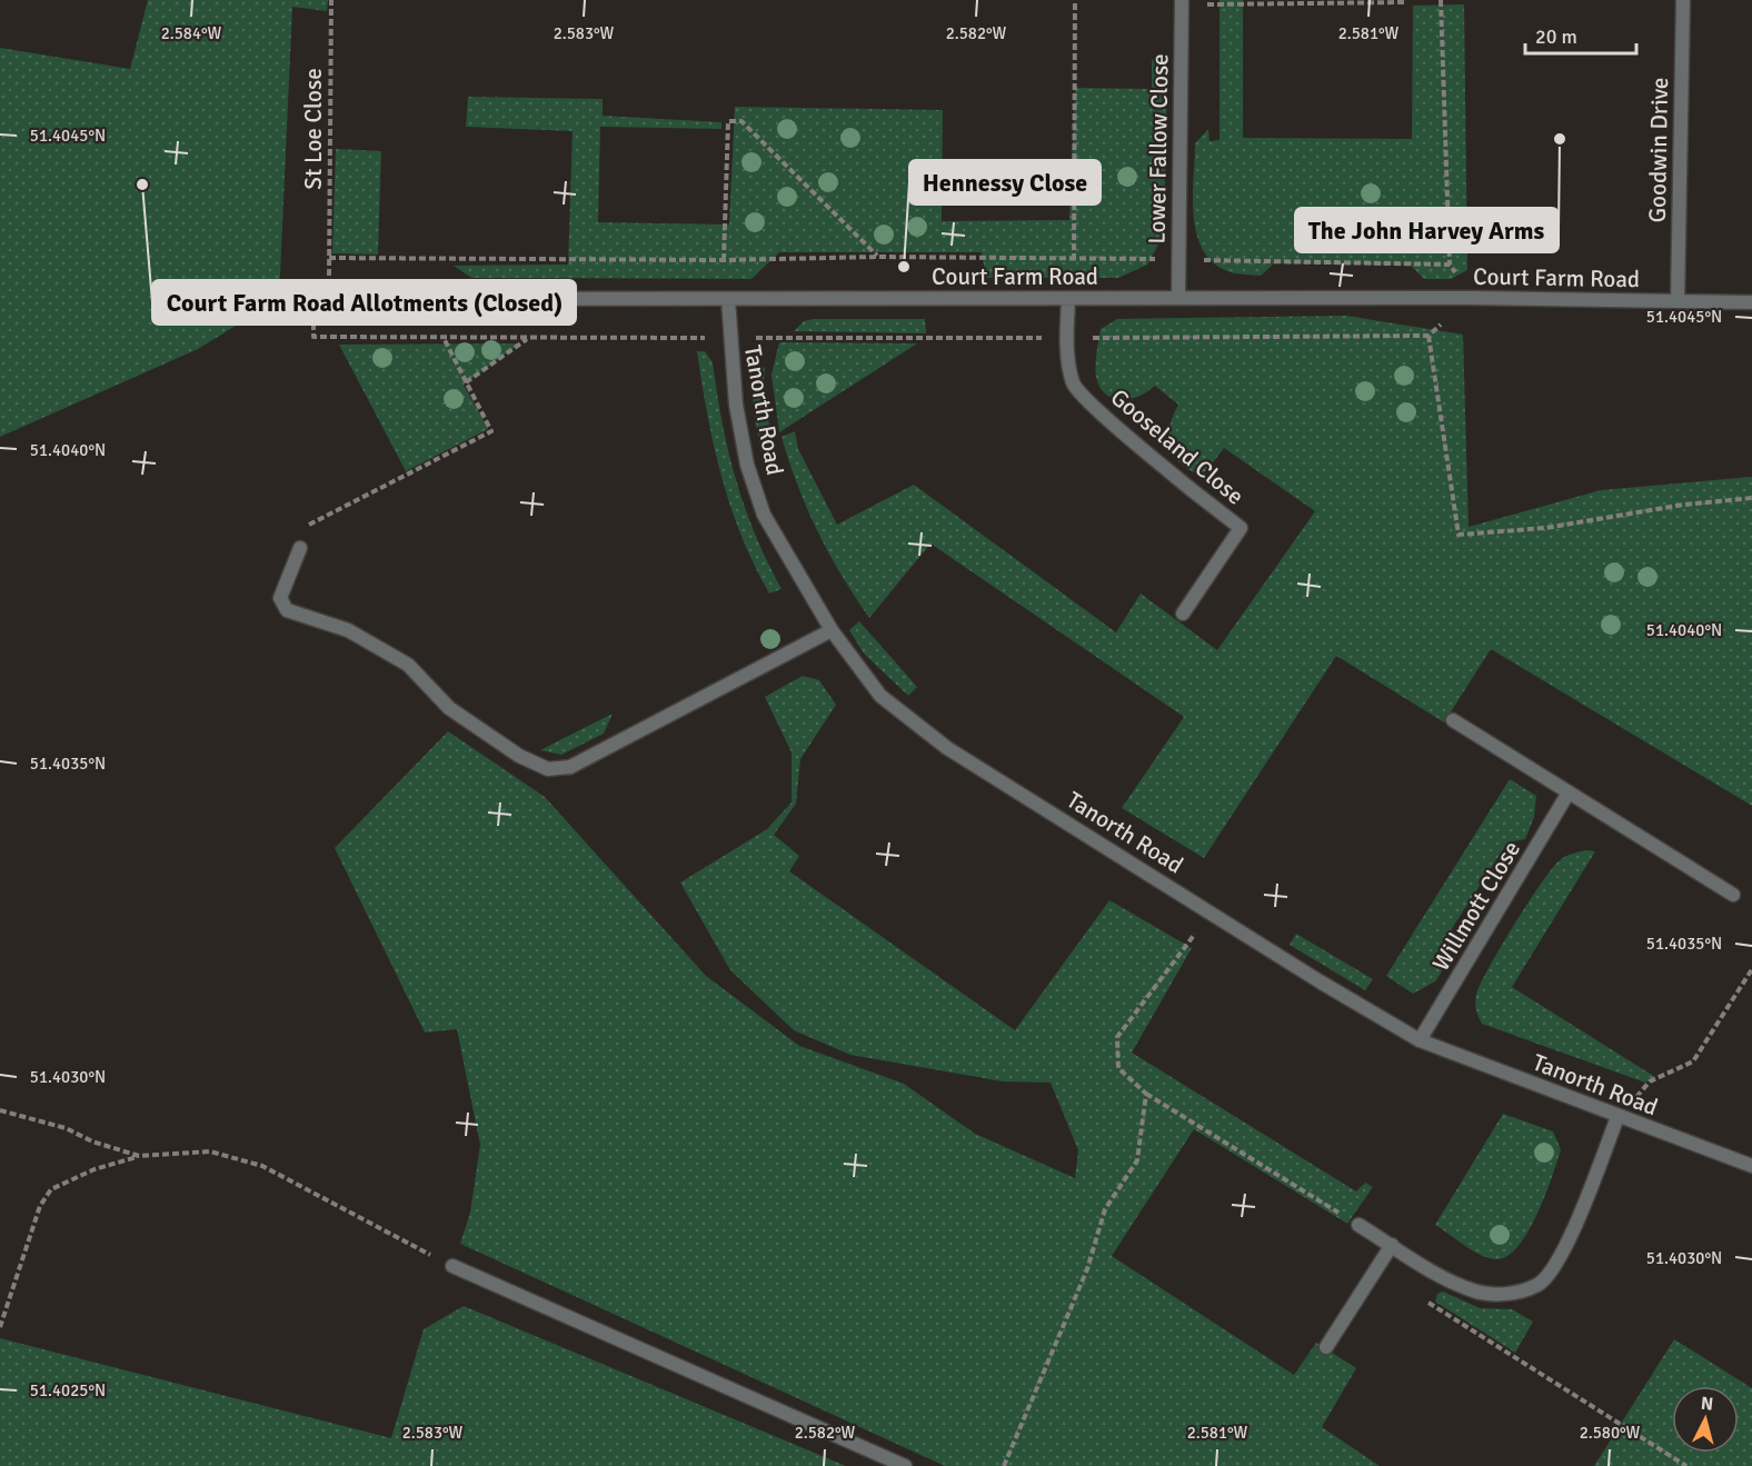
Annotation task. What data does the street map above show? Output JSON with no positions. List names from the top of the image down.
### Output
{
  "streets": {
    "street": [
      "Lower Fallow Close",
      "Goodwin Drive",
      "Court Farm Road",
      "Tanorth Road",
      "Gooseland Close",
      "Willmott Close"
    ],
    "path": ["St Loe Close"]
  },
  "crossings": [
    ["Lower Fallow Close", "Court Farm Road"],
    ["Goodwin Drive", "Court Farm Road"],
    ["Court Farm Road", "Tanorth Road"],
    ["Court Farm Road", "Gooseland Close"],
    ["Tanorth Road", "Willmott Close"]
  ],
  "places": ["The John Harvey Arms", "Court Farm Road Allotments (Closed)", "Hennessy Close"],
  "scale_bar": "20 m",
  "north": "top",
  "coordinates": [
    "2.584°W",
    "2.583°W",
    "2.582°W",
    "2.581°W",
    "51.4045°N",
    "51.4040°N",
    "51.4035°N",
    "51.4030°N",
    "51.4025°N",
    "2.580°W"
  ]
}
